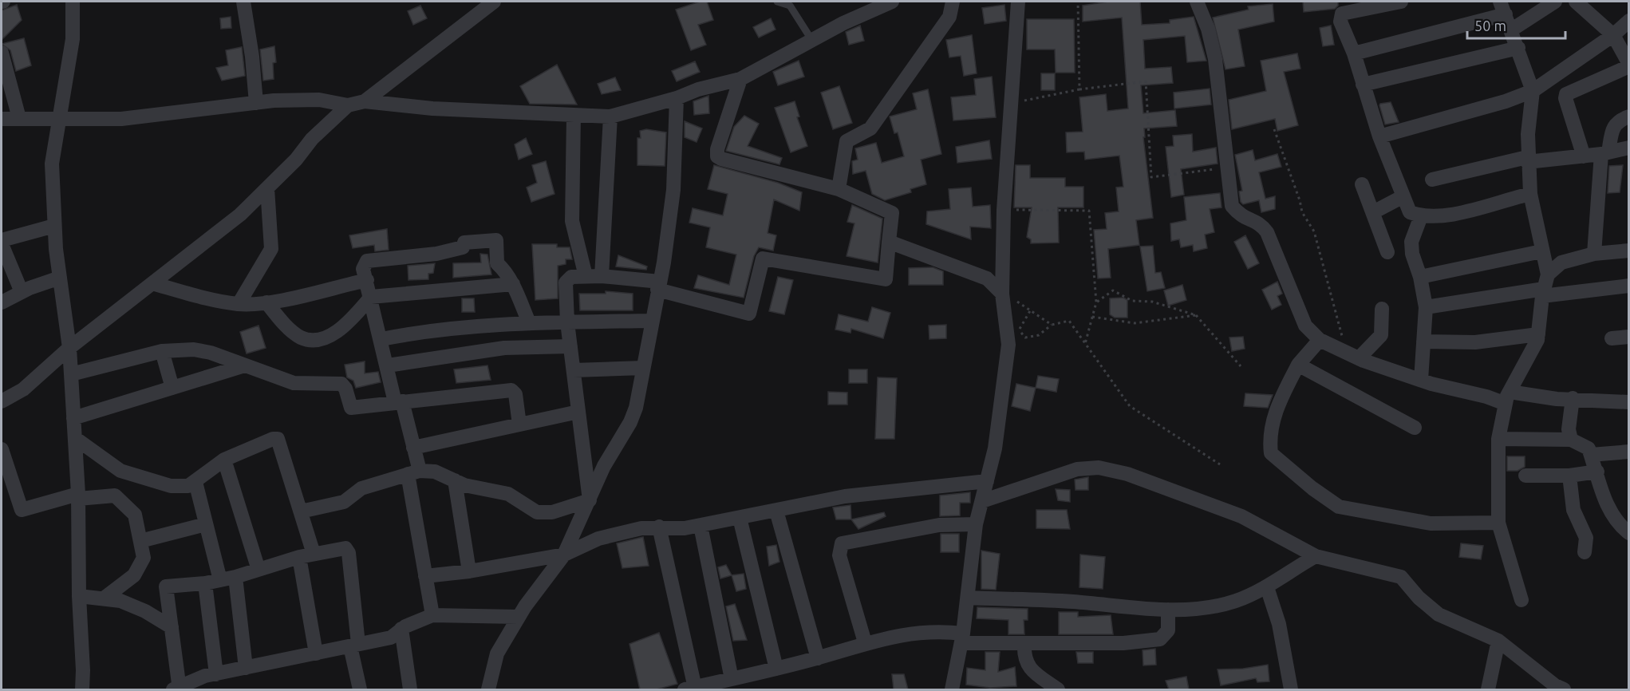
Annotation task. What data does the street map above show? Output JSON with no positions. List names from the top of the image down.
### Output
{
  "scale_bar": "50 m"
}
